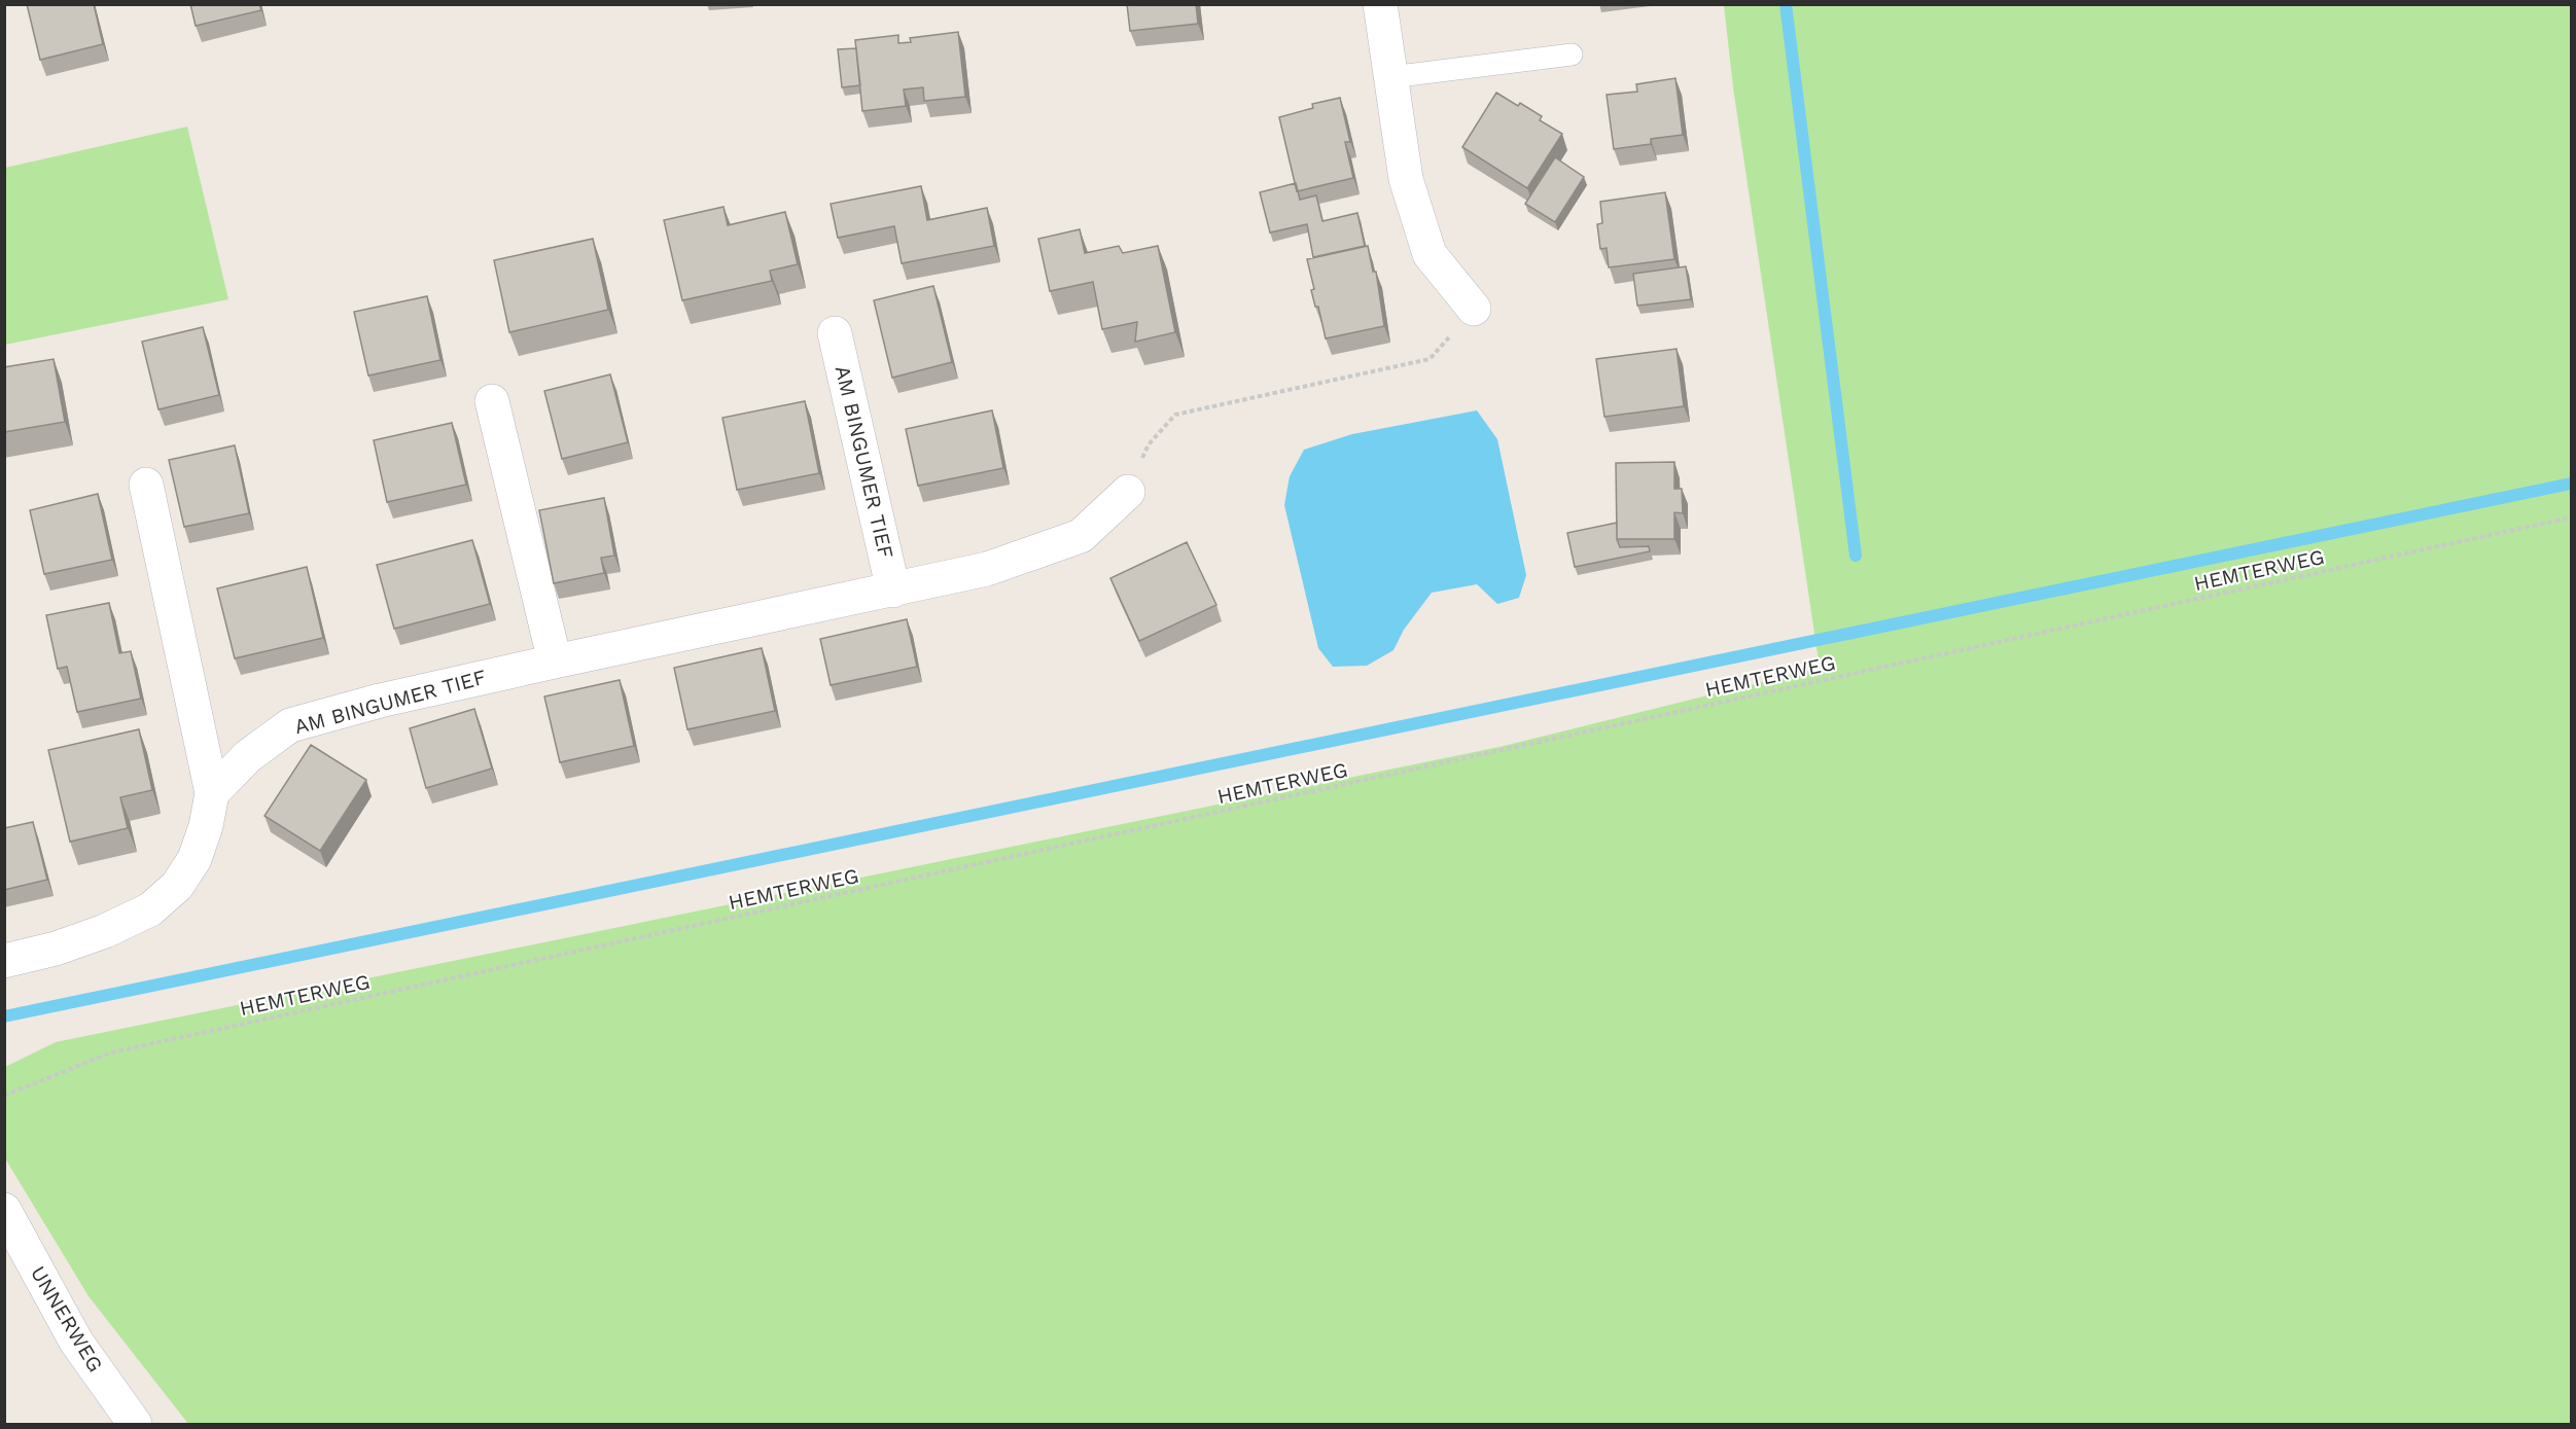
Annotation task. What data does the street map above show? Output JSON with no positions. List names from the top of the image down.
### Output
{
  "streets": {
    "street": ["AM BINGUMER TIEF", "UNNERWEG"],
    "path": ["HEMTERWEG"]
  }
}
